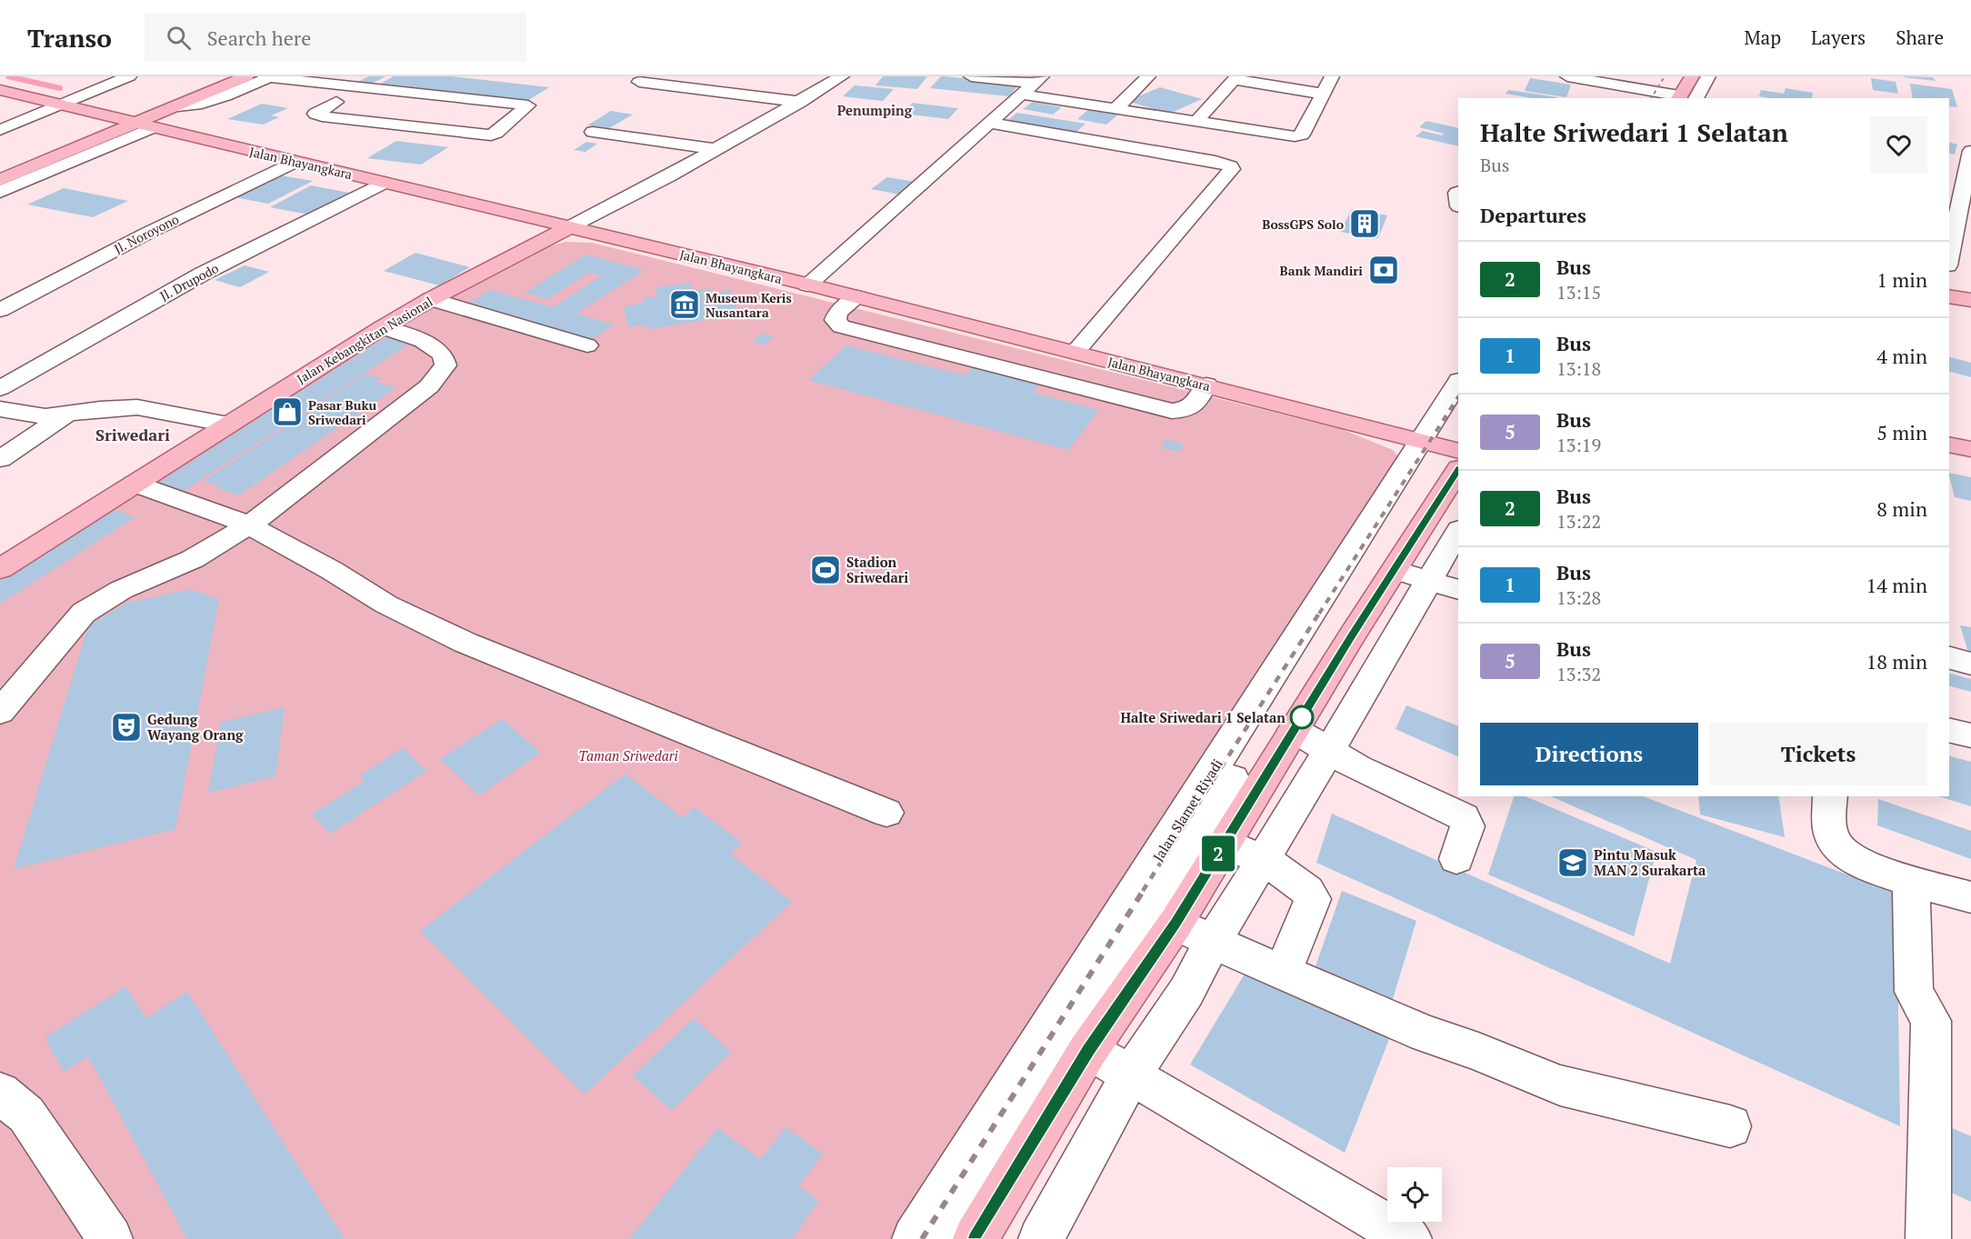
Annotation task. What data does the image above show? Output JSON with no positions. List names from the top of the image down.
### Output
{
  "streets": {
    "main road": ["Jalan Bhayangkara", "Jalan Kebangkitan Nasional"],
    "street": ["Jl. Noroyono", "Jl. Drupodo", "Jalan Slamet Riyadi"]
  },
  "crossings": [
    ["Jalan Bhayangkara", "Jl. Noroyono"],
    ["Jalan Bhayangkara", "Jl. Drupodo"],
    ["Jalan Bhayangkara", "Jalan Kebangkitan Nasional"],
    ["Jalan Bhayangkara", "Jalan Slamet Riyadi"]
  ],
  "districts": ["Penumping", "Sriwedari"],
  "parks": ["Taman Sriwedari"],
  "places": {
    "building": ["BossGPS Solo"],
    "bank": ["Bank Mandiri"],
    "museum": ["Museum Keris Nusantara"],
    "shop": ["Pasar Buku Sriwedari"],
    "sports": ["Stadion Sriwedari"],
    "other": ["Halte Sriwedari 1 Selatan"],
    "theatre": ["Gedung Wayang Orang"],
    "school or university": ["Pintu Masuk MAN 2 Surakarta"]
  },
  "lines": ["bus line 2"],
  "page": {
    "header": "Transo",
    "search": "Search here",
    "nav": ["Map", "Layers", "Share"],
    "on_map": "2",
    "heading": [
      ["Halte Sriwedari 1 Selatan", "Bus"],
      "Departures"
    ],
    "list": [
      {
        "mark": "2",
        "name": "Bus",
        "note": "13:15",
        "value": "1 min"
      },
      {
        "mark": "1",
        "name": "Bus",
        "note": "13:18",
        "value": "4 min"
      },
      {
        "mark": "5",
        "name": "Bus",
        "note": "13:19",
        "value": "5 min"
      },
      {
        "mark": "2",
        "name": "Bus",
        "note": "13:22",
        "value": "8 min"
      },
      {
        "mark": "1",
        "name": "Bus",
        "note": "13:28",
        "value": "14 min"
      },
      {
        "mark": "5",
        "name": "Bus",
        "note": "13:32",
        "value": "18 min"
      }
    ],
    "buttons": ["Directions", "Tickets"]
  }
}
